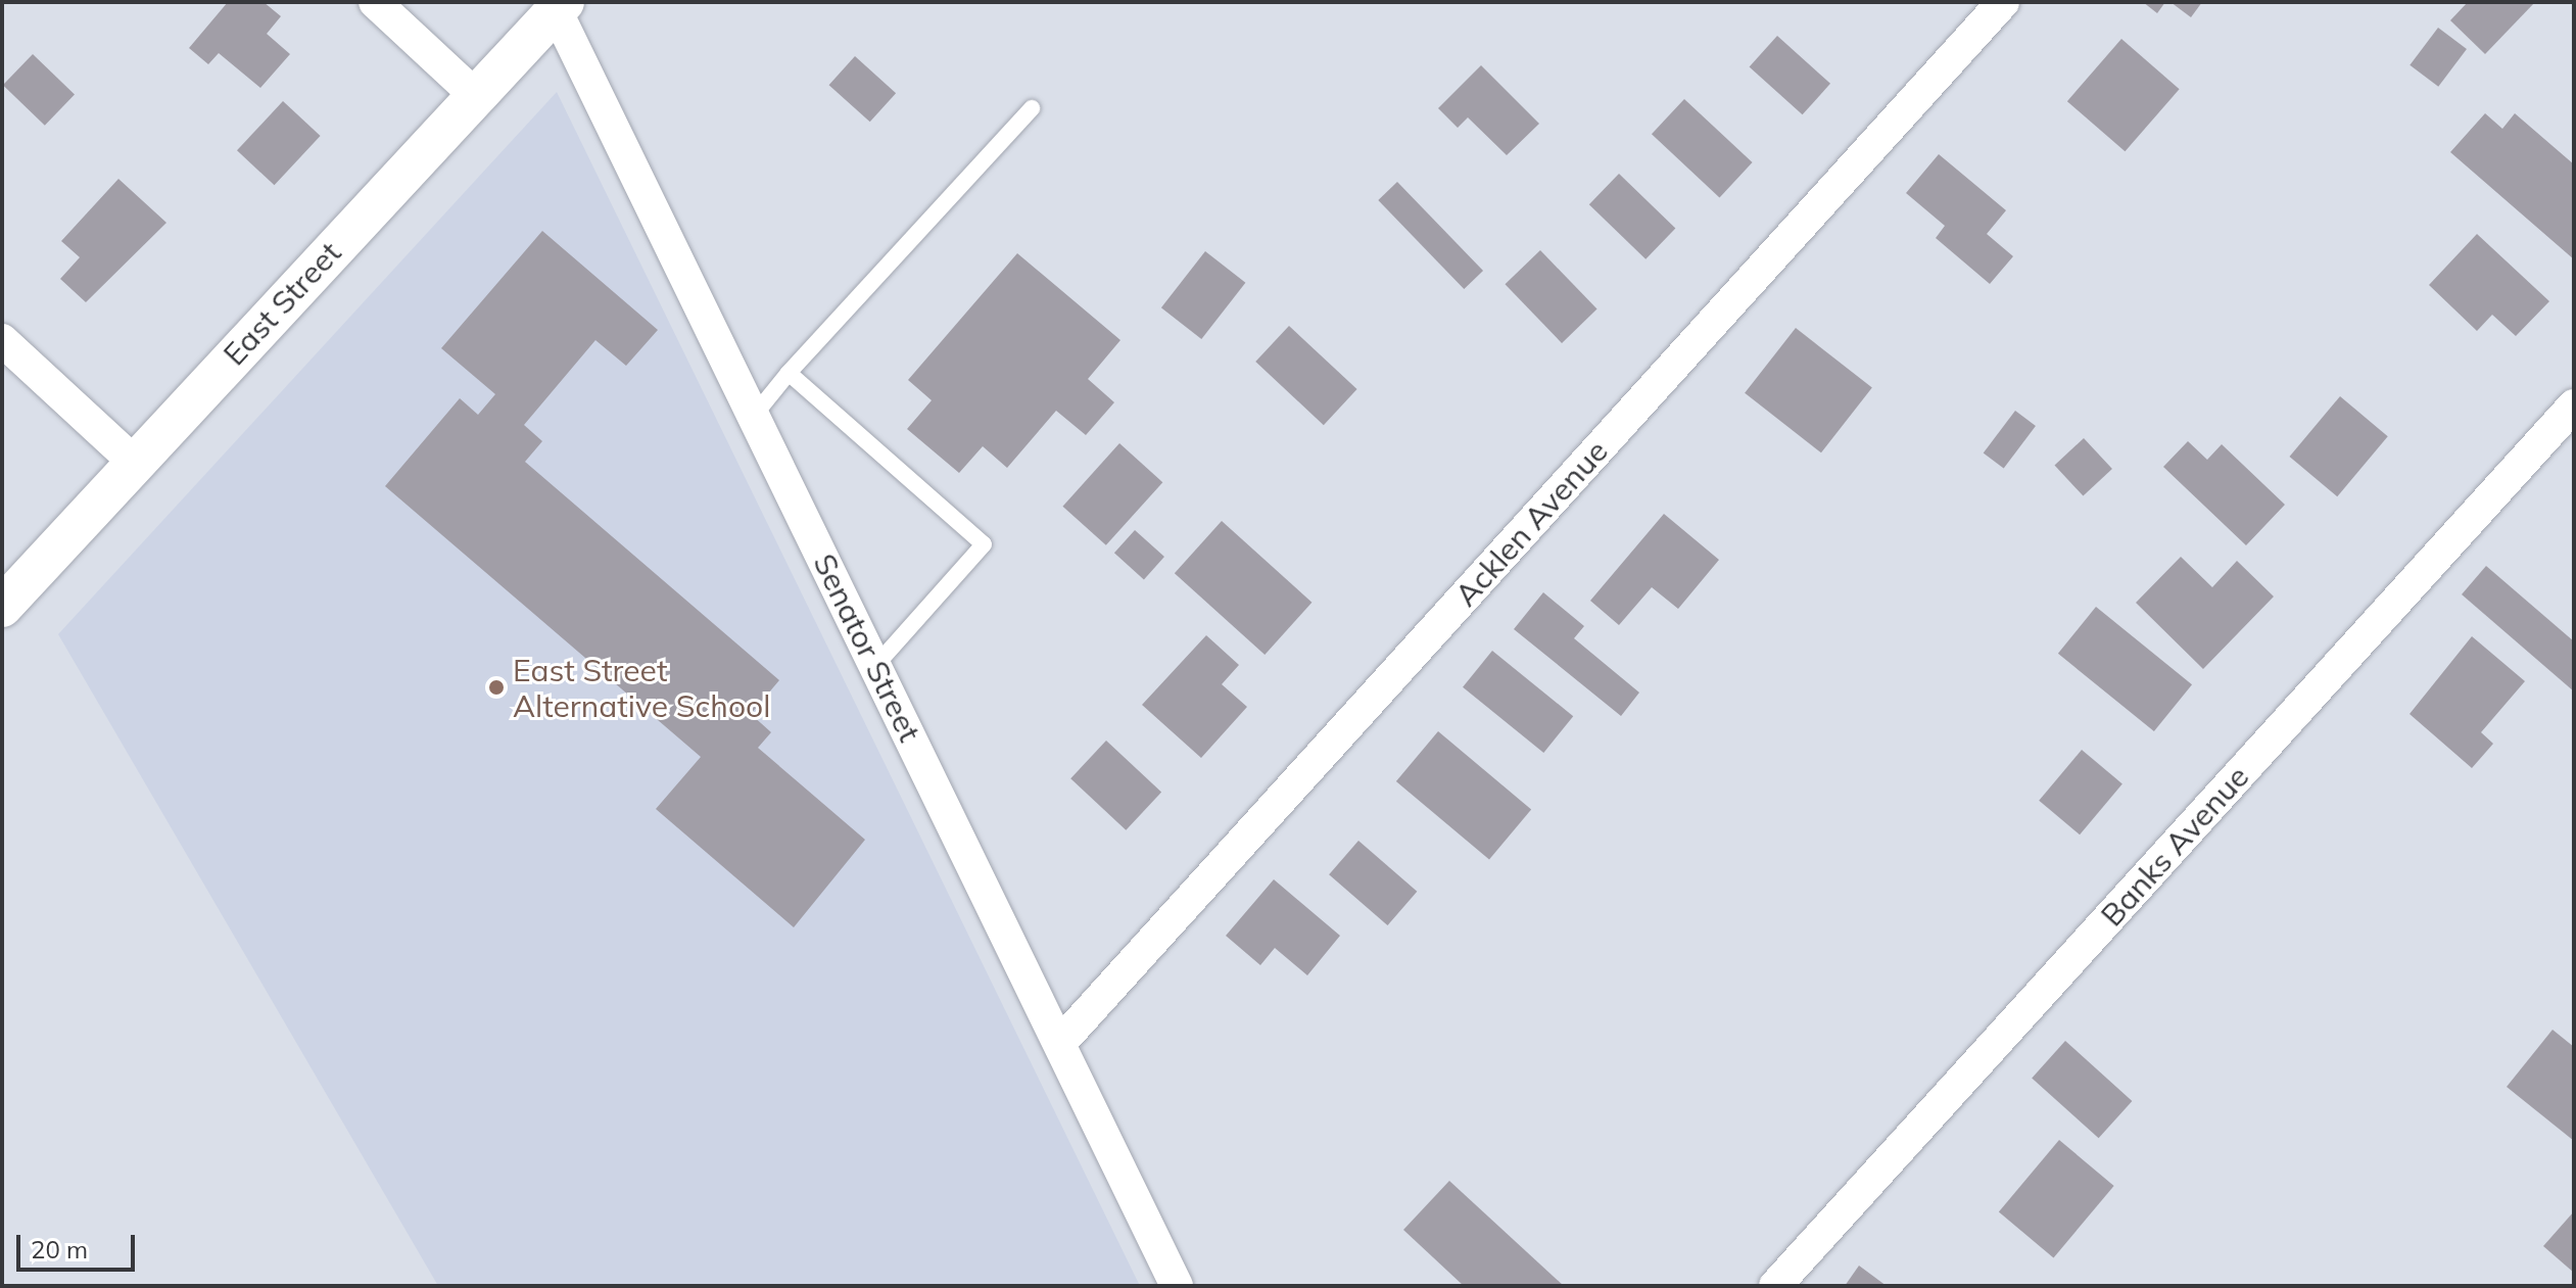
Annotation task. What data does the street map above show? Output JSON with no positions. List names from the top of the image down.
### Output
{
  "streets": {
    "street": [
      "East Street",
      "Acklen Avenue",
      "Senator Street",
      "Banks Avenue"
    ]
  },
  "crossings": [
    ["East Street", "Senator Street"],
    ["Acklen Avenue", "Senator Street"]
  ],
  "places": ["East Street Alternative School"],
  "scale_bar": "20 m"
}
